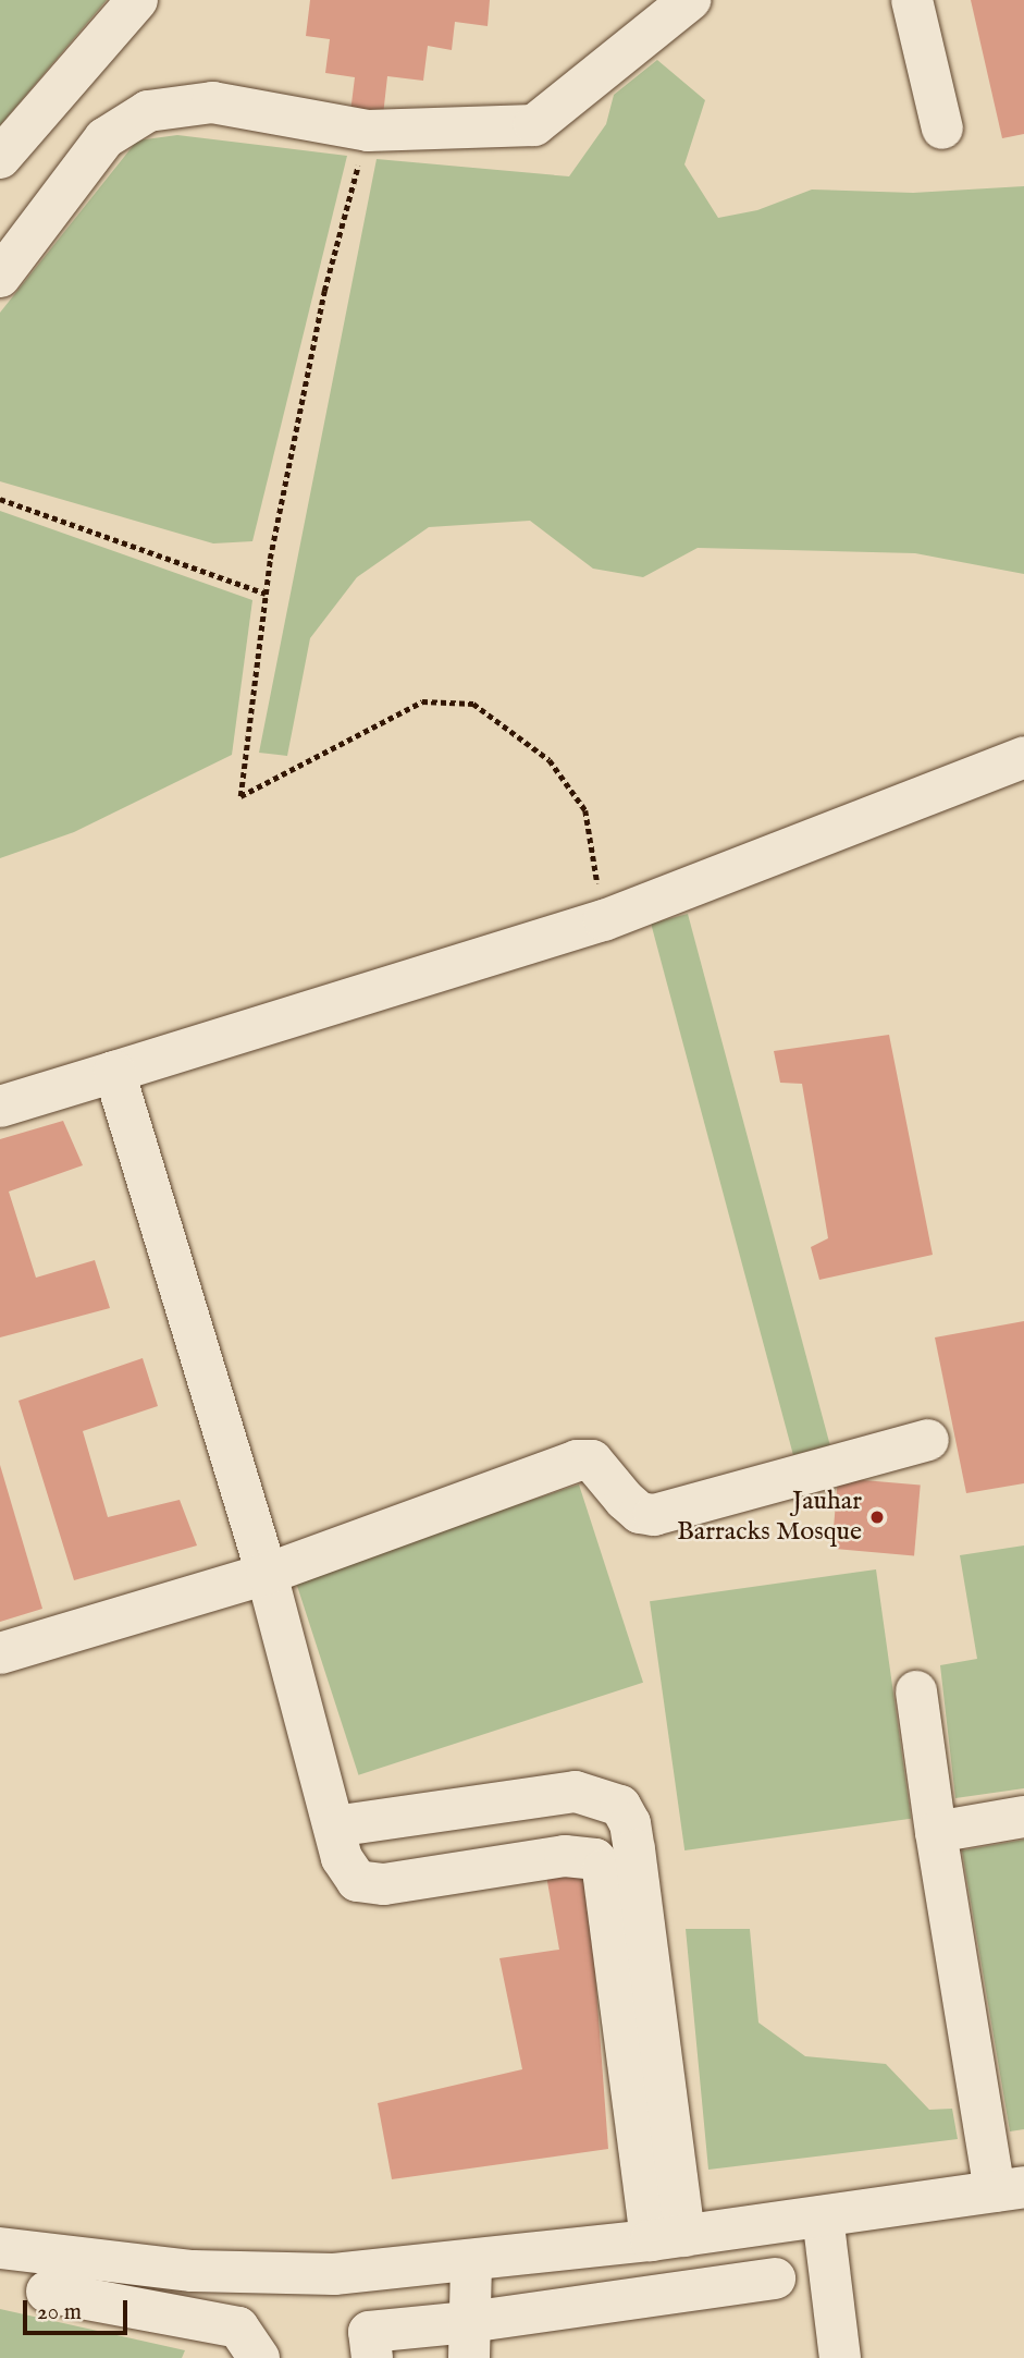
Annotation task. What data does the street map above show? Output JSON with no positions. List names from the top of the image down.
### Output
{
  "places": ["Jauhar Barracks Mosque"],
  "scale_bar": "20 m"
}
